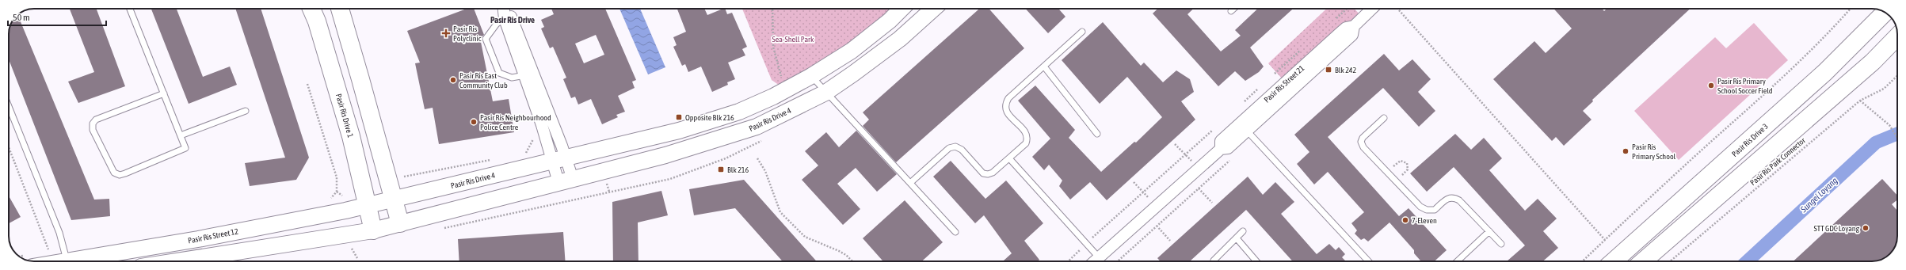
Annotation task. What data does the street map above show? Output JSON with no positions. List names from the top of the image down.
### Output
{
  "streets": {
    "main road": ["Pasir Ris Drive 1", "Pasir Ris Drive 3"],
    "street": ["Pasir Ris Street 21", "Pasir Ris Drive 4", "Pasir Ris Street 12"],
    "path": ["Pasir Ris Park Connector"]
  },
  "crossings": [
    ["Pasir Ris Drive 1", "Pasir Ris Street 12"],
    ["Pasir Ris Drive 4", "Pasir Ris Street 12"]
  ],
  "districts": ["Pasir Ris Drive"],
  "water": ["Sungei Loyang"],
  "parks": ["Sea-Shell Park"],
  "places": {
    "health": ["Pasir Ris Polyclinic"],
    "transit": ["Blk 242", "Opposite Blk 216", "Blk 216"],
    "other": [
      "Pasir Ris East Community Club",
      "Pasir Ris Primary School Soccer Field",
      "Pasir Ris Neighbourhood Police Centre",
      "Pasir Ris Primary School",
      "7-Eleven",
      "STT GDC Loyang"
    ]
  },
  "scale_bar": "50 m"
}
